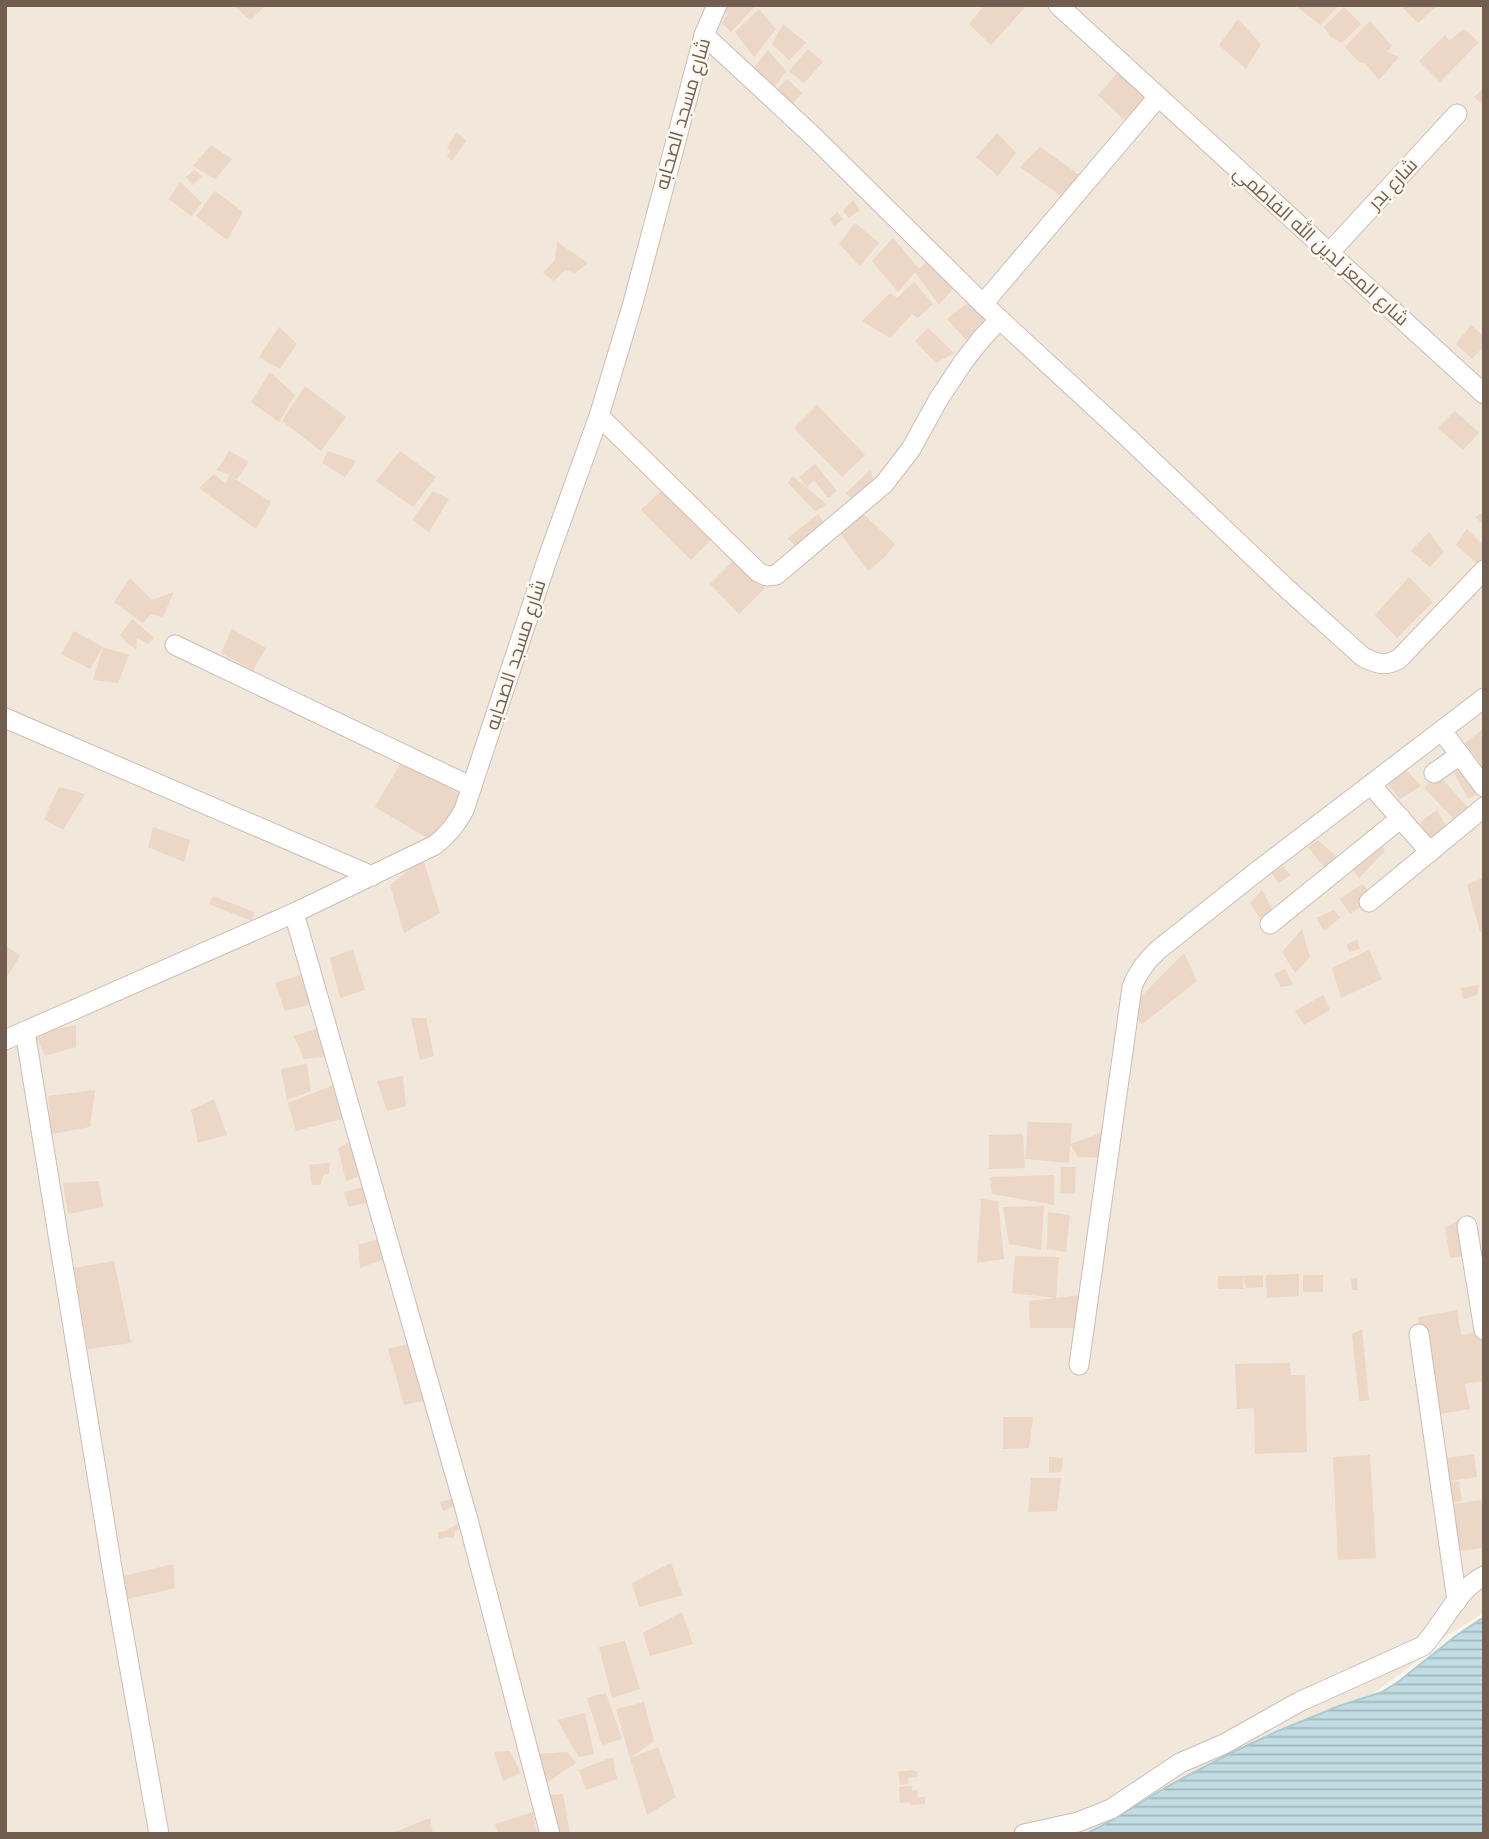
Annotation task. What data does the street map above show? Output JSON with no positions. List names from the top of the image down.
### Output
{
  "streets": {
    "street": ["شارع مسجد الصحابه", "شارع بدر", "شارع المعز لدين الله الفاطمي"]
  },
  "crossings": [
    ["شارع بدر", "شارع المعز لدين الله الفاطمي"]
  ]
}
